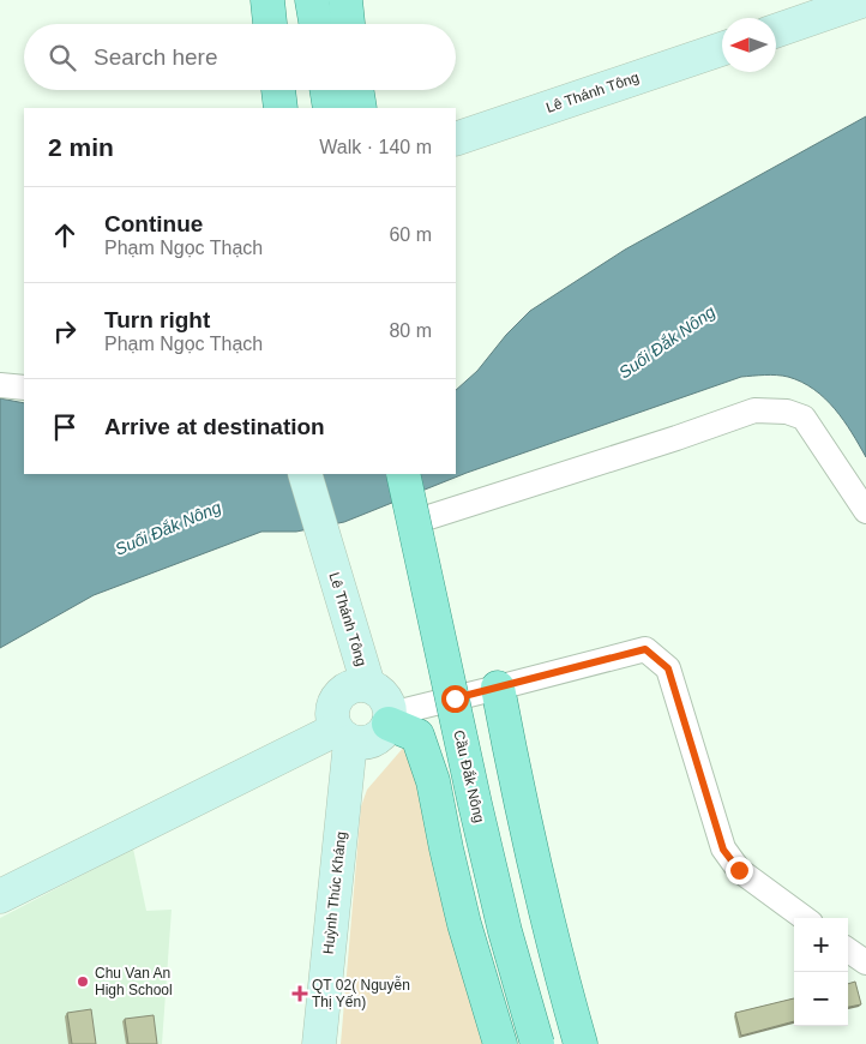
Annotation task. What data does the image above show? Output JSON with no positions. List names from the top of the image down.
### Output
{
  "streets": {
    "main road": ["Cầu Đắk Nông"],
    "street": ["Lê Thánh Tông", "Huỳnh Thúc Kháng"]
  },
  "crossings": [
    ["Lê Thánh Tông", "Huỳnh Thúc Kháng"]
  ],
  "water": ["Suối Đắk Nông"],
  "places": {
    "other": ["Chu Van An High School"],
    "health": ["QT 02( Nguyễn Thị Yến)"]
  },
  "north": "left",
  "page": {
    "search": "Search here",
    "heading": ["2 min", "Walk · 140 m"],
    "list": [
      ["Continue", "Phạm Ngọc Thạch", "60 m"],
      ["Turn right", "Phạm Ngọc Thạch", "80 m"],
      "Arrive at destination"
    ],
    "map_buttons": ["+", "−"]
  }
}
